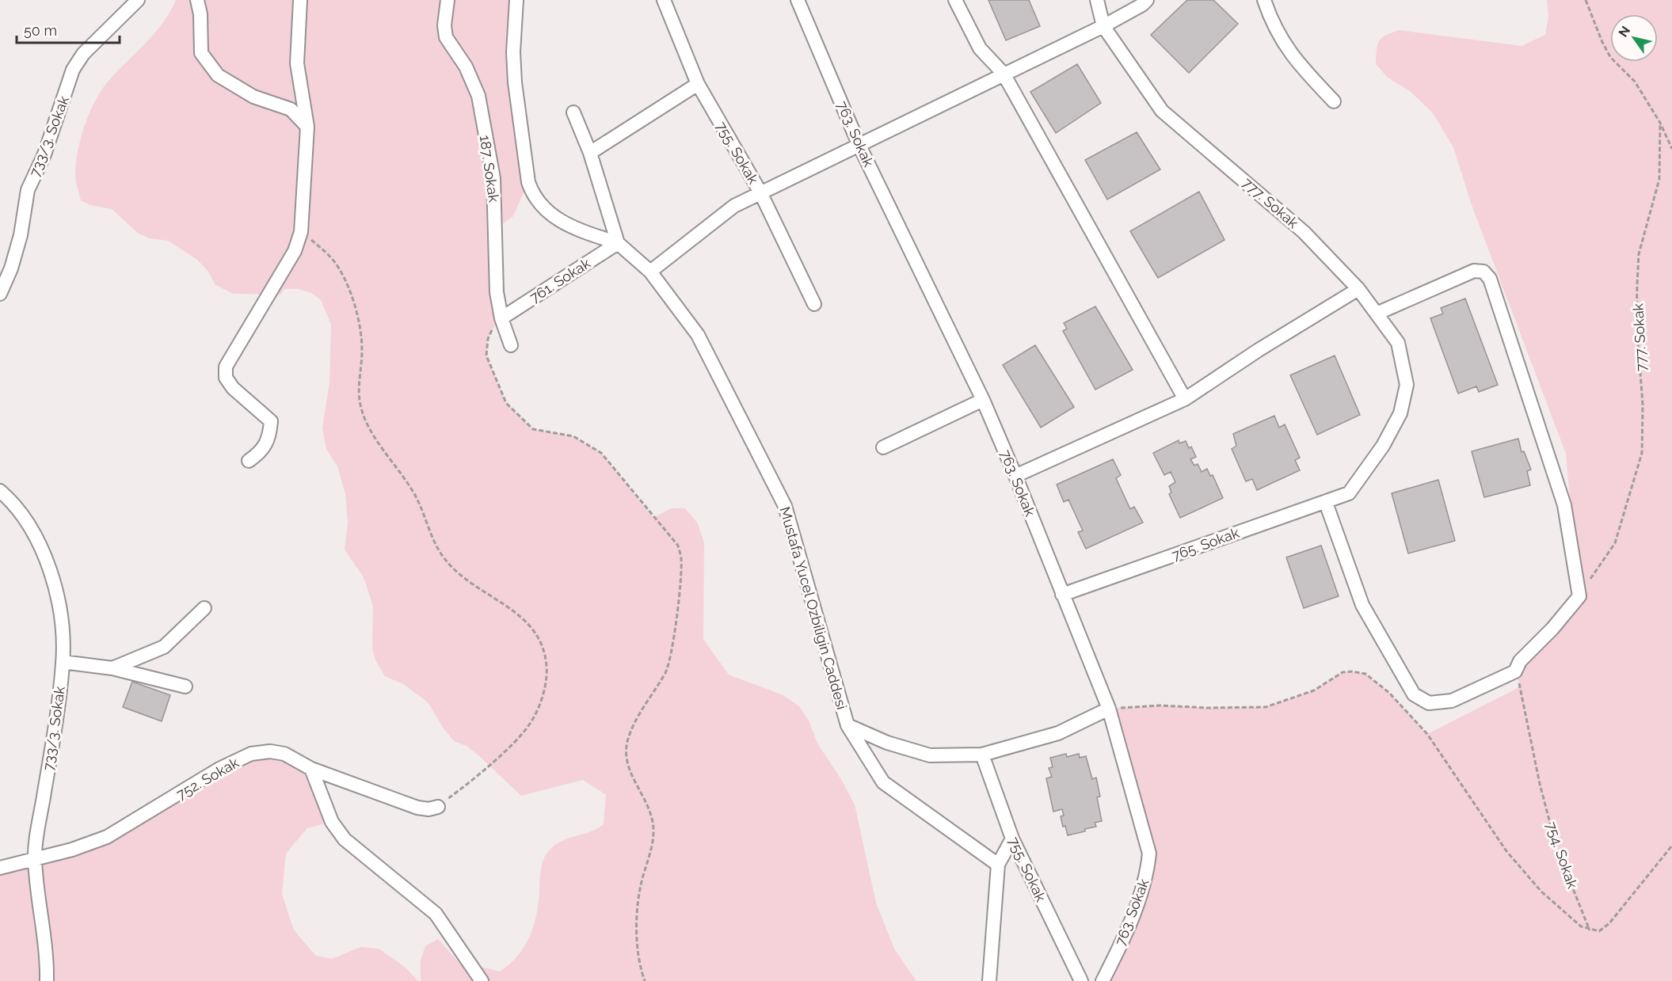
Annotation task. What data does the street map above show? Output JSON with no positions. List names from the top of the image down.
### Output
{
  "streets": {
    "street": [
      "763. Sokak",
      "733/3. Sokak",
      "755. Sokak",
      "187. Sokak",
      "777. Sokak",
      "761. Sokak",
      "765. Sokak",
      "Mustafa Yucel Ozbiligin Caddesi",
      "752. Sokak"
    ],
    "path": ["754. Sokak"]
  },
  "crossings": [
    ["763. Sokak", "765. Sokak"],
    ["733/3. Sokak", "752. Sokak"],
    ["187. Sokak", "761. Sokak"],
    ["777. Sokak", "765. Sokak"],
    ["761. Sokak", "Mustafa Yucel Ozbiligin Caddesi"]
  ],
  "scale_bar": "50 m",
  "north": "top left"
}
